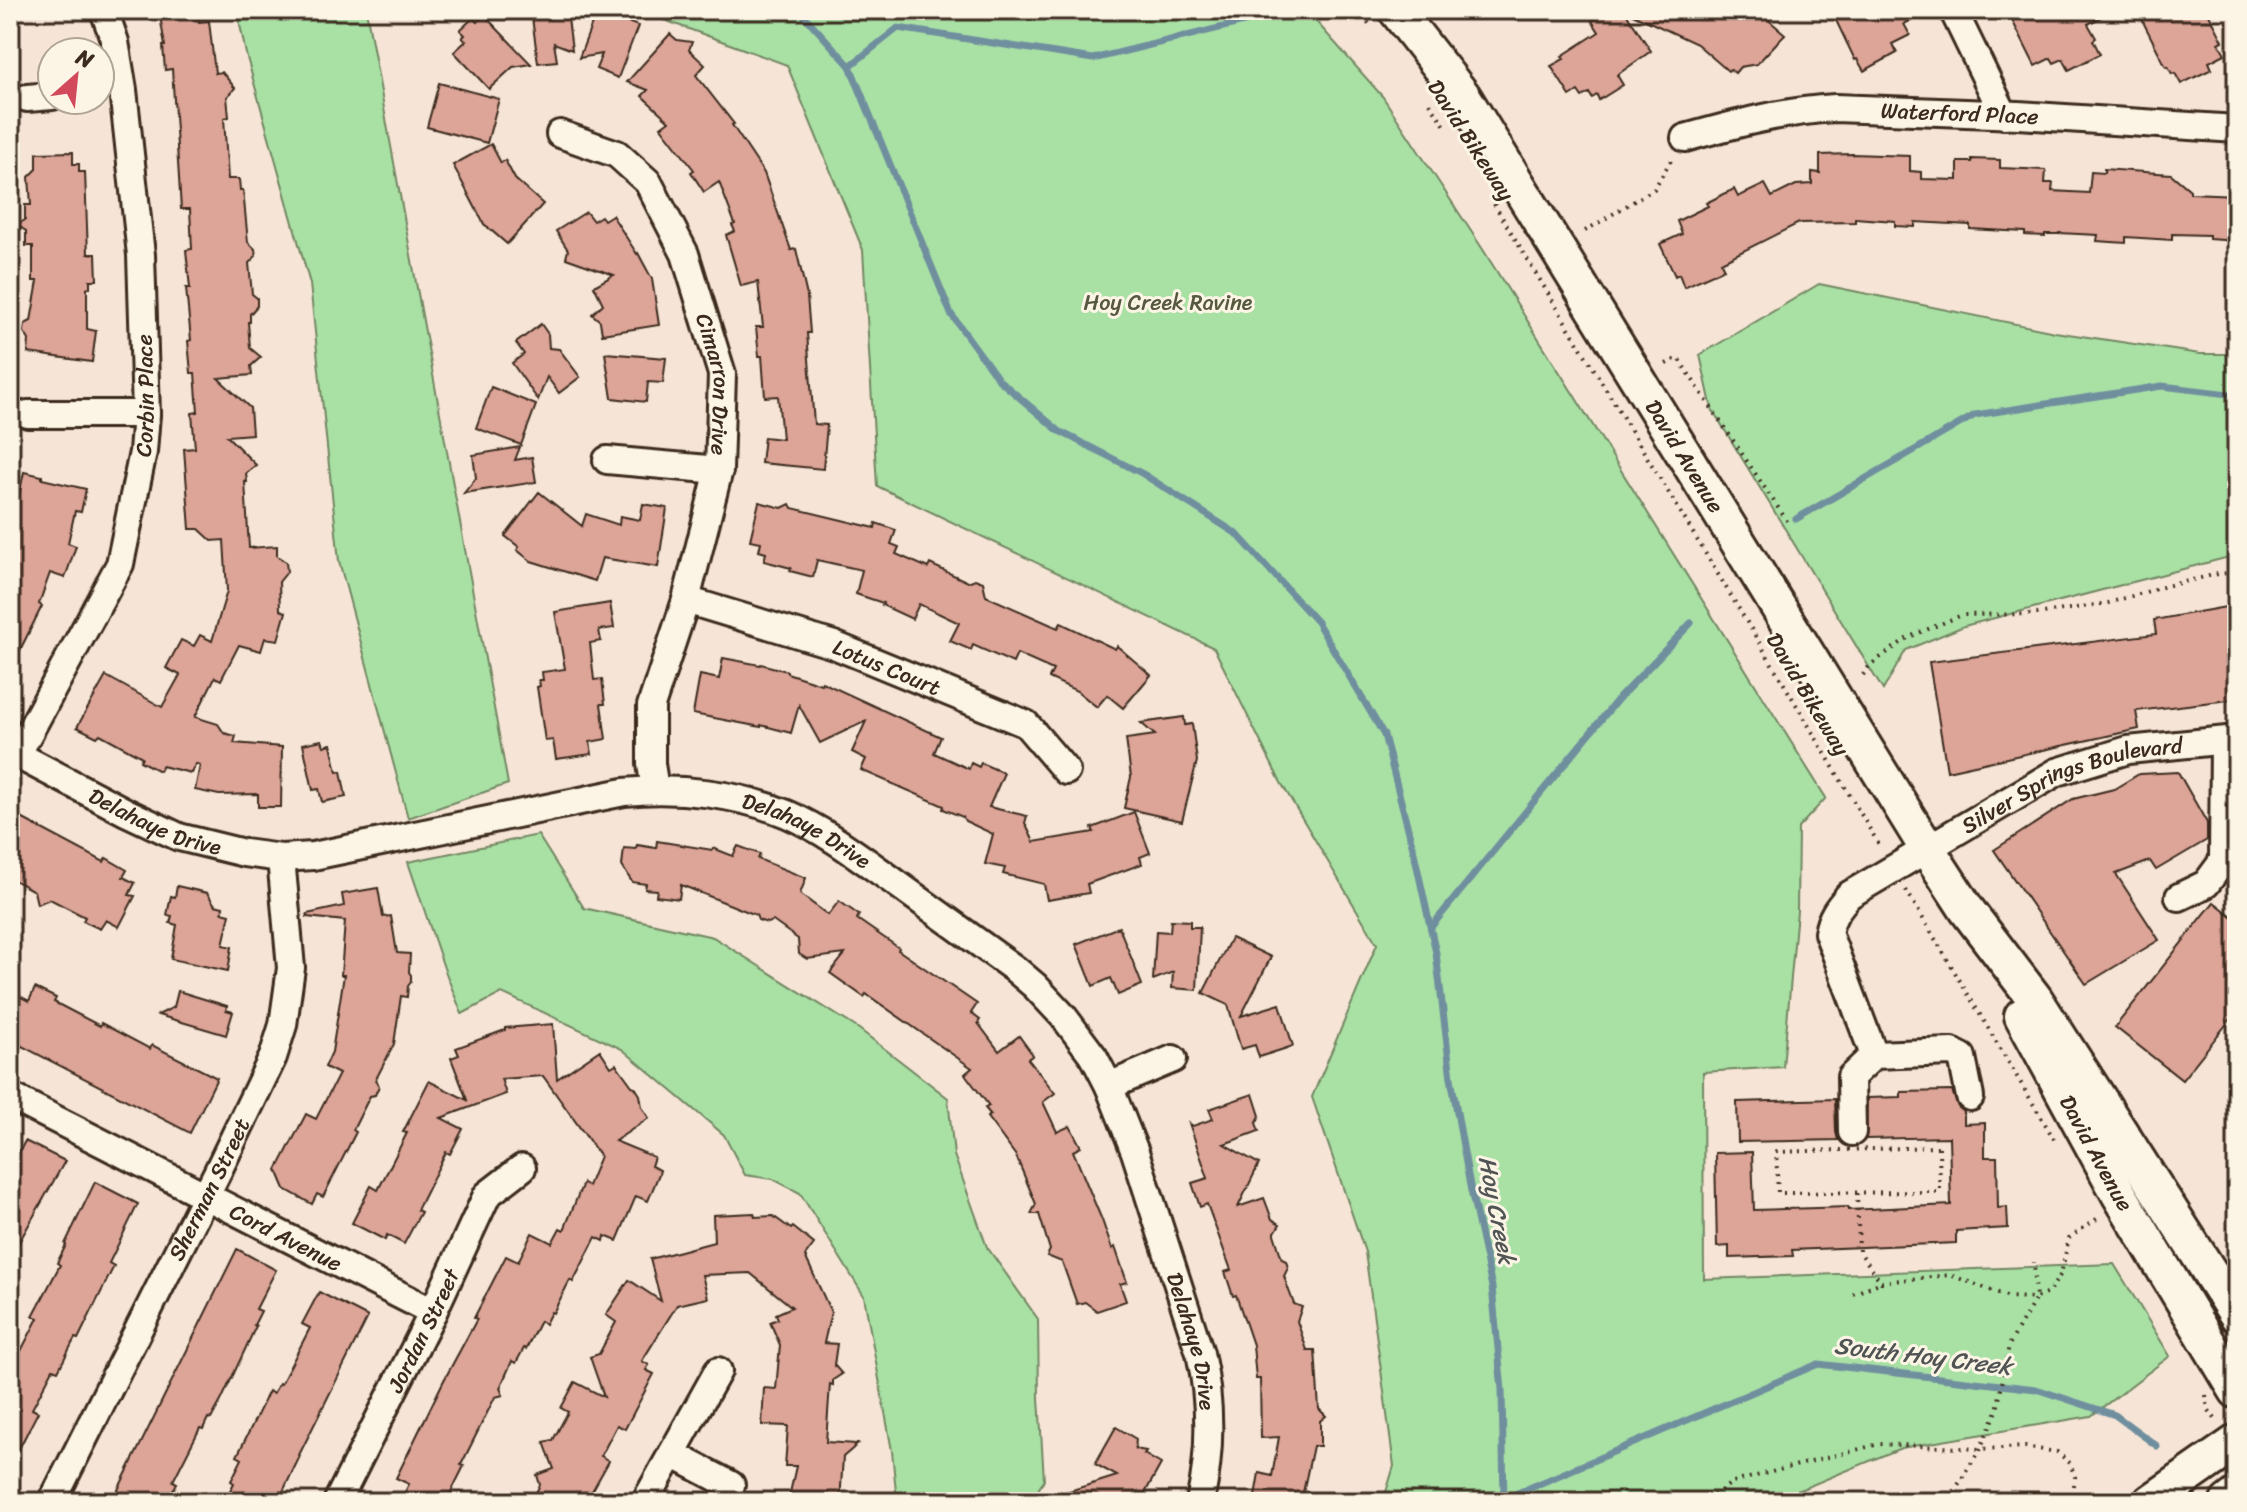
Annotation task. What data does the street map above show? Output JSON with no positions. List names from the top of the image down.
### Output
{
  "streets": {
    "main road": ["David Avenue"],
    "street": [
      "Waterford Place",
      "Cimarron Drive",
      "Corbin Place",
      "Lotus Court",
      "Silver Springs Boulevard",
      "Delahaye Drive",
      "Sherman Street",
      "Cord Avenue",
      "Jordan Street"
    ],
    "path": ["David Bikeway"]
  },
  "crossings": [
    ["David Bikeway", "Silver Springs Boulevard"],
    ["Cimarron Drive", "Lotus Court"],
    ["Cimarron Drive", "Delahaye Drive"],
    ["Corbin Place", "Delahaye Drive"],
    ["David Avenue", "Silver Springs Boulevard"],
    ["Delahaye Drive", "Sherman Street"],
    ["Sherman Street", "Cord Avenue"],
    ["Cord Avenue", "Jordan Street"]
  ],
  "water": ["Hoy Creek", "South Hoy Creek"],
  "parks": ["Hoy Creek Ravine"],
  "north": "top right"
}
